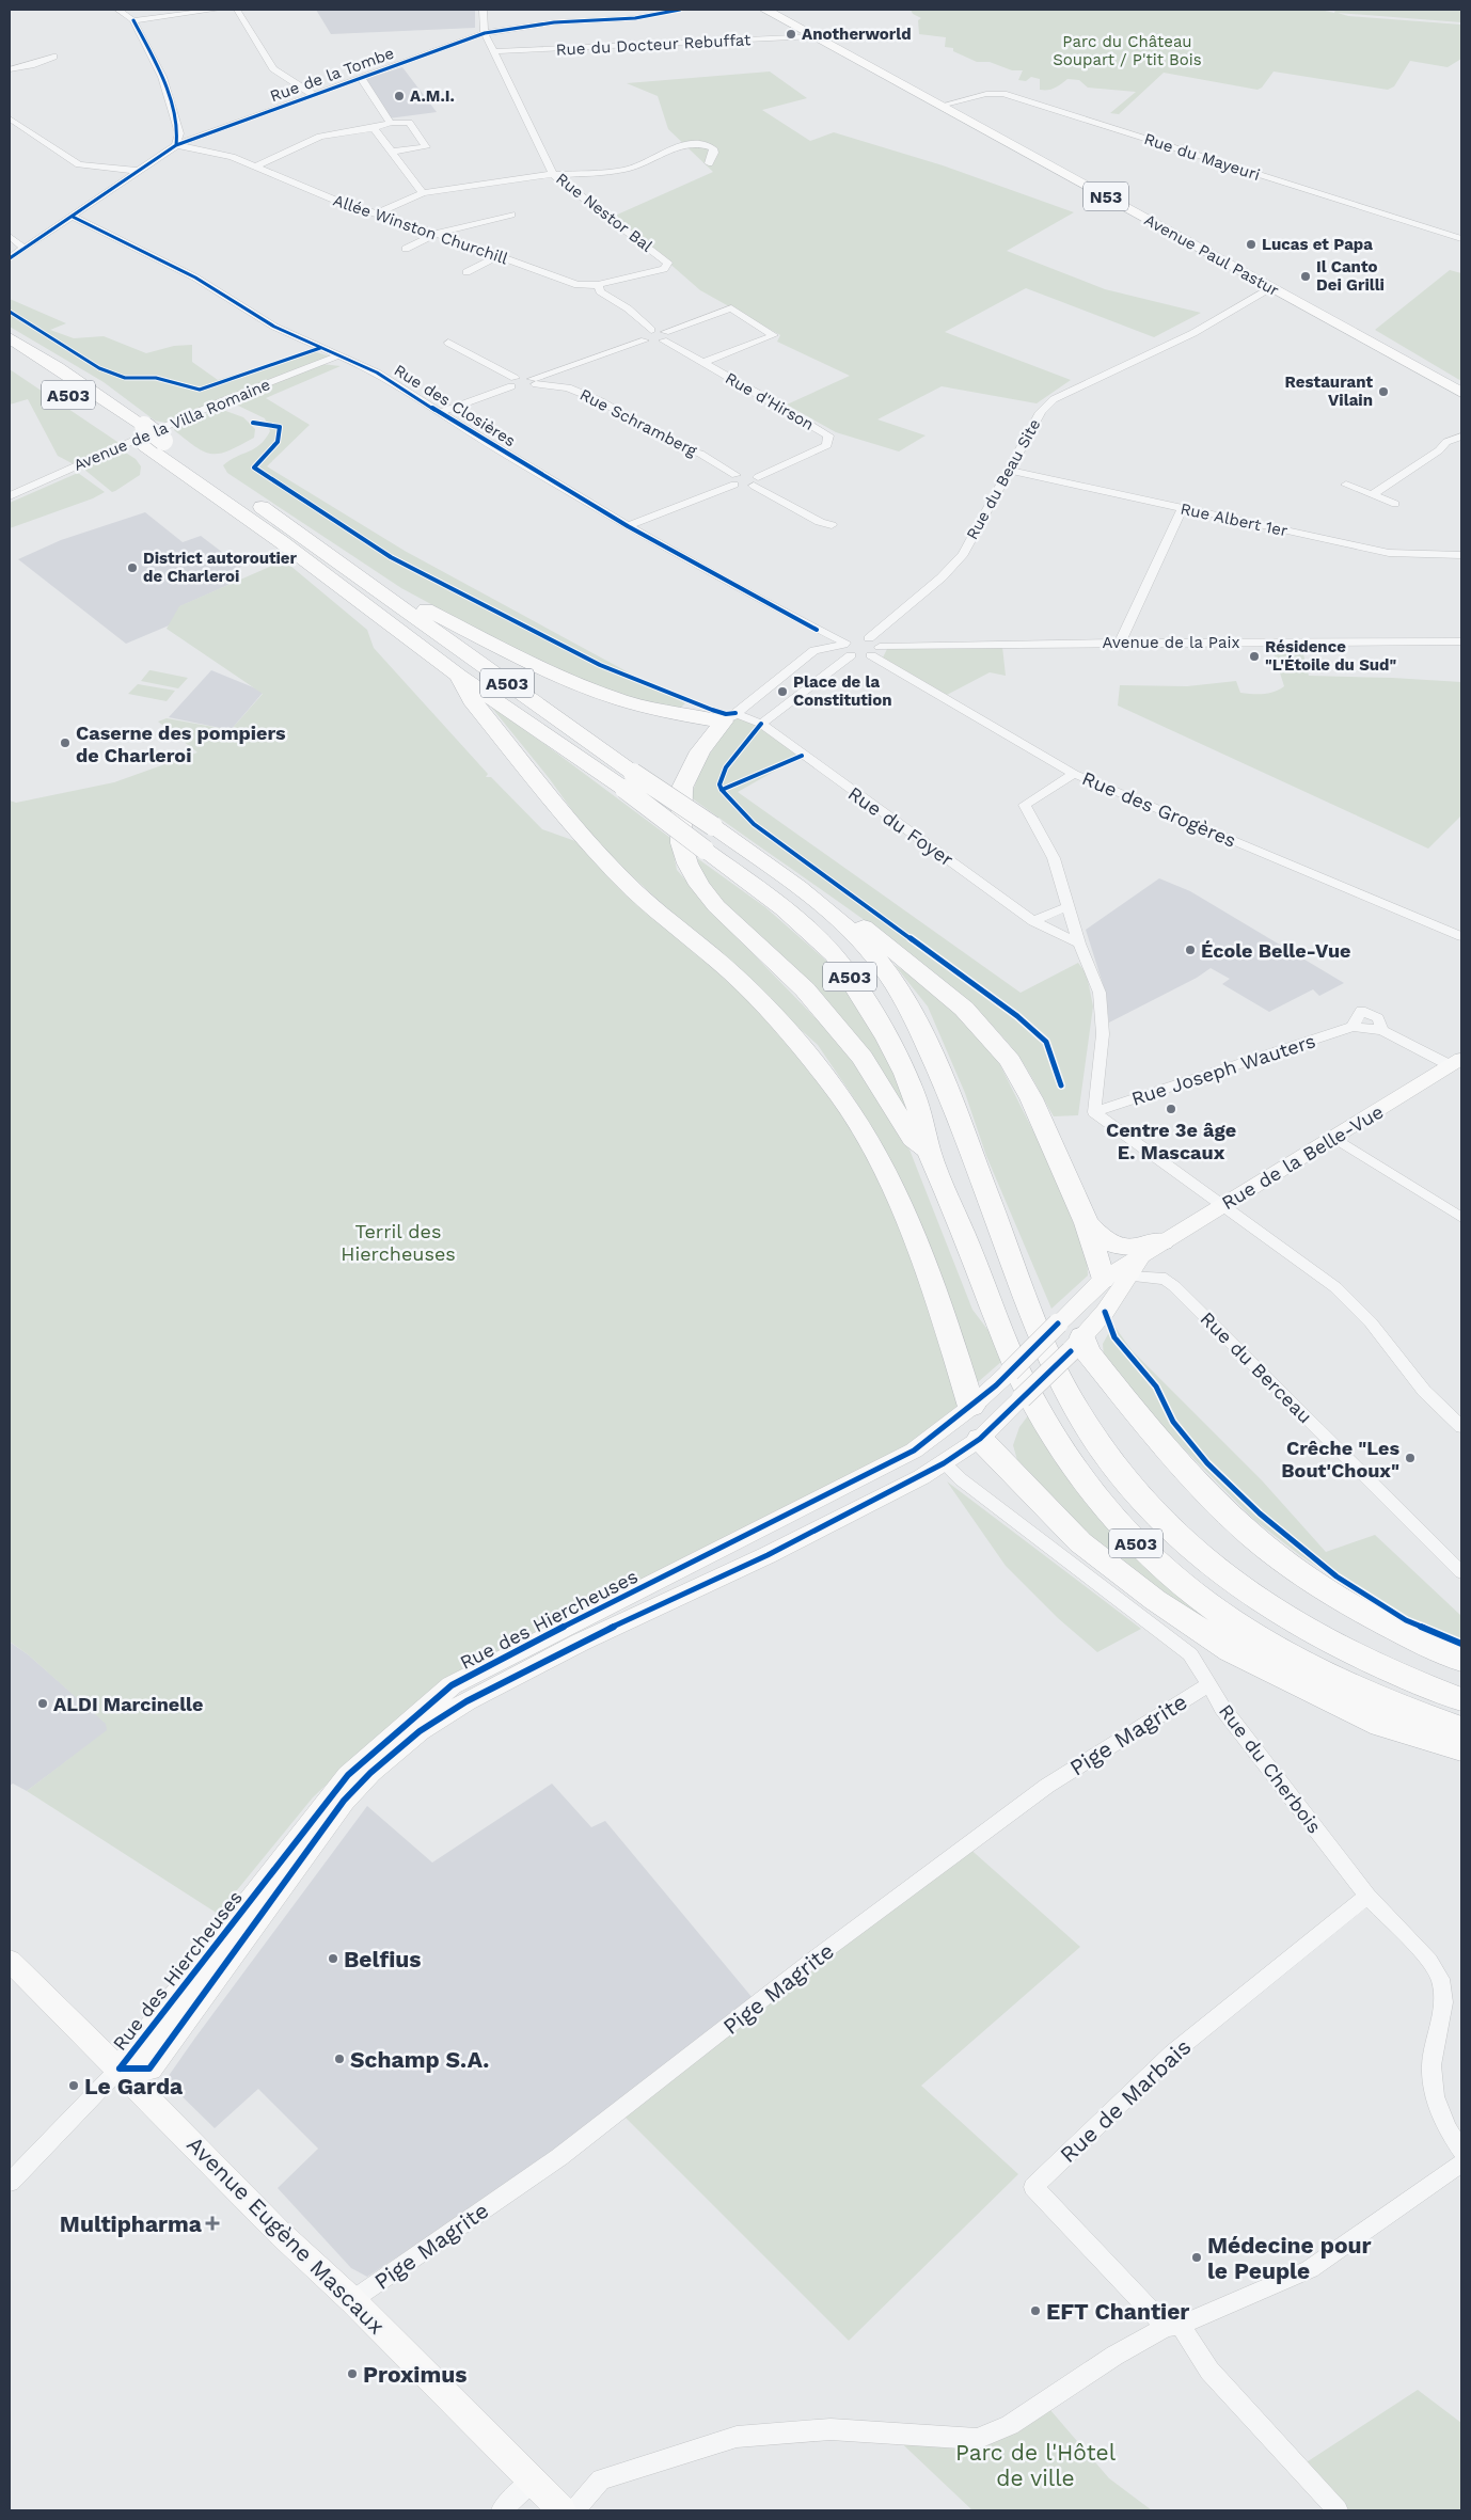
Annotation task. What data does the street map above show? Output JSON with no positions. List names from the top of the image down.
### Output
{
  "streets": {
    "highway": ["A503"],
    "main road": [
      "N53",
      "Avenue Paul Pastur",
      "Rue de la Belle-Vue",
      "Rue des Hiercheuses",
      "Avenue Eugène Mascaux"
    ],
    "street": [
      "Rue du Docteur Rebuffat",
      "Rue de la Tombe",
      "Rue du Mayeuri",
      "Rue Nestor Bal",
      "Allée Winston Churchill",
      "Rue d'Hirson",
      "Rue des Closières",
      "Rue Schramberg",
      "Avenue de la Villa Romaine",
      "Rue du Beau Site",
      "Rue Albert 1er",
      "Avenue de la Paix",
      "Rue des Grogères",
      "Rue du Foyer",
      "Rue Joseph Wauters",
      "Rue du Berceau",
      "Pige Magrite",
      "Rue du Cherbois",
      "Rue de Marbais"
    ]
  },
  "crossings": [
    ["Rue du Docteur Rebuffat", "Rue Nestor Bal"],
    ["Rue du Docteur Rebuffat", "Avenue Paul Pastur"],
    ["Rue de la Tombe", "Rue Nestor Bal"],
    ["Rue de la Tombe", "Allée Winston Churchill"],
    ["Rue de la Tombe", "Rue des Closières"],
    ["Rue du Mayeuri", "Avenue Paul Pastur"],
    ["Rue Nestor Bal", "Allée Winston Churchill"],
    ["Avenue Paul Pastur", "Rue du Beau Site"],
    ["Rue des Closières", "Avenue de la Villa Romaine"],
    ["Rue du Beau Site", "Rue Albert 1er"],
    ["Rue du Beau Site", "Rue des Grogères"],
    ["Avenue de la Paix", "Rue des Grogères"],
    ["Rue Joseph Wauters", "Rue de la Belle-Vue"],
    ["Rue de la Belle-Vue", "Rue du Berceau"],
    ["Rue de la Belle-Vue", "Rue des Hiercheuses"],
    ["Rue des Hiercheuses", "Rue du Cherbois"],
    ["Rue des Hiercheuses", "Avenue Eugène Mascaux"],
    ["Pige Magrite", "Rue du Cherbois"],
    ["Pige Magrite", "Avenue Eugène Mascaux"],
    ["Rue du Cherbois", "Rue de Marbais"]
  ],
  "parks": ["Parc du Château Soupart / P'tit Bois", "Terril des Hiercheuses", "Parc de l'Hôtel de ville"],
  "places": {
    "other": [
      "Anotherworld",
      "A.M.I.",
      "Lucas et Papa",
      "Il Canto Dei Grilli",
      "Restaurant Vilain",
      "District autoroutier de Charleroi",
      "Résidence \"L'Étoile du Sud\"",
      "Place de la Constitution",
      "Caserne des pompiers de Charleroi",
      "École Belle-Vue",
      "Centre 3e âge E. Mascaux",
      "Crêche \"Les Bout'Choux\"",
      "ALDI Marcinelle",
      "Belfius",
      "Schamp S.A.",
      "Le Garda",
      "Médecine pour le Peuple",
      "EFT Chantier",
      "Proximus"
    ],
    "health": ["Multipharma"]
  }
}
